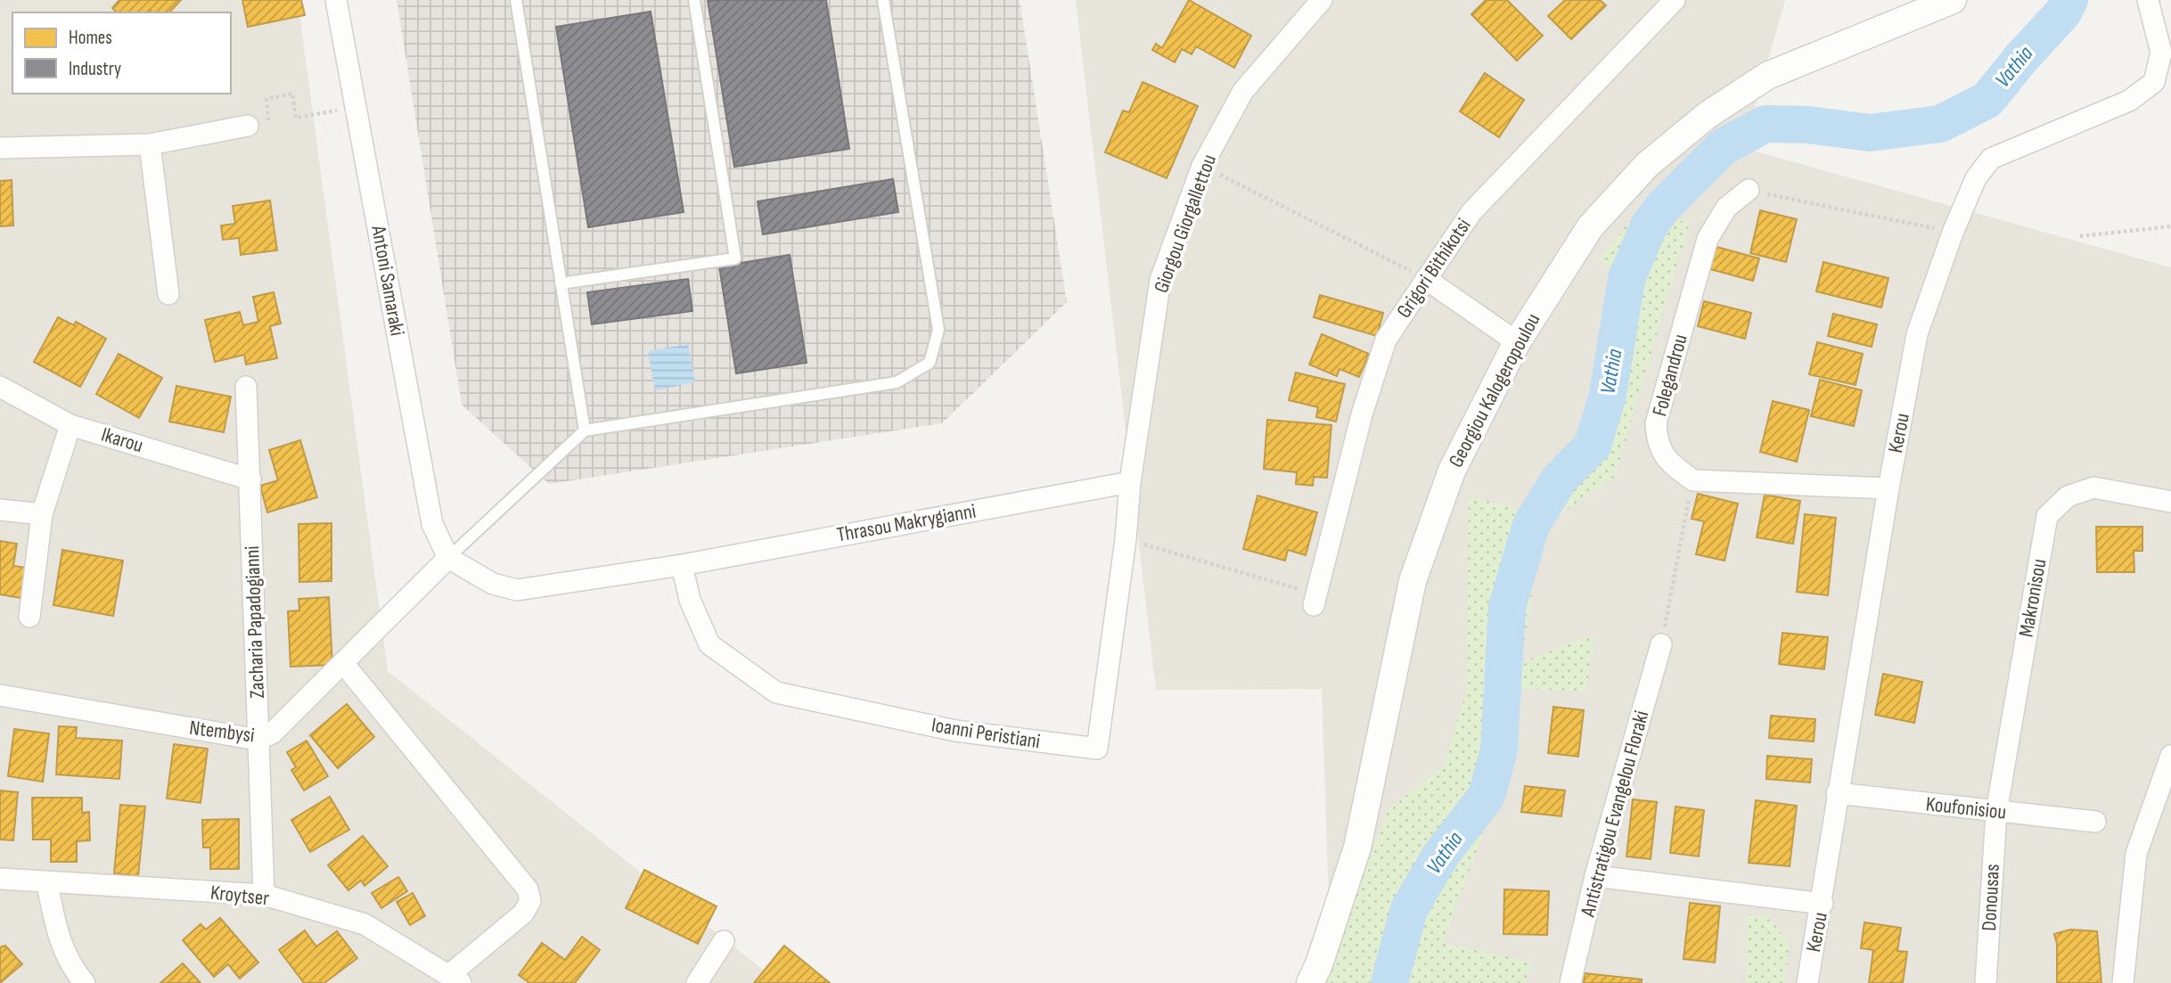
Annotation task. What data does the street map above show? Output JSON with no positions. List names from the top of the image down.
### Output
{
  "streets": {
    "street": [
      "Giorgou Giorgallettou",
      "Grigori Bithikotsi",
      "Antoni Samaraki",
      "Folegandrou",
      "Georgiou Kalogeropoulou",
      "Kerou",
      "Ikarou",
      "Thrasou Makrygianni",
      "Makronisou",
      "Zacharia Papadogianni",
      "Ntembysi",
      "Ioanni Peristiani",
      "Koufonisiou",
      "Antistratigou Evangelou Floraki",
      "Kroytser",
      "Donousas"
    ]
  },
  "crossings": [
    ["Giorgou Giorgallettou", "Thrasou Makrygianni"],
    ["Giorgou Giorgallettou", "Ioanni Peristiani"],
    ["Antoni Samaraki", "Thrasou Makrygianni"],
    ["Antoni Samaraki", "Ntembysi"],
    ["Kerou", "Koufonisiou"],
    ["Ikarou", "Zacharia Papadogianni"],
    ["Thrasou Makrygianni", "Ntembysi"],
    ["Thrasou Makrygianni", "Ioanni Peristiani"],
    ["Makronisou", "Koufonisiou"],
    ["Makronisou", "Donousas"],
    ["Zacharia Papadogianni", "Ntembysi"],
    ["Zacharia Papadogianni", "Kroytser"],
    ["Koufonisiou", "Donousas"]
  ],
  "water": ["Vathia"],
  "legend": ["Homes", "Industry"]
}
